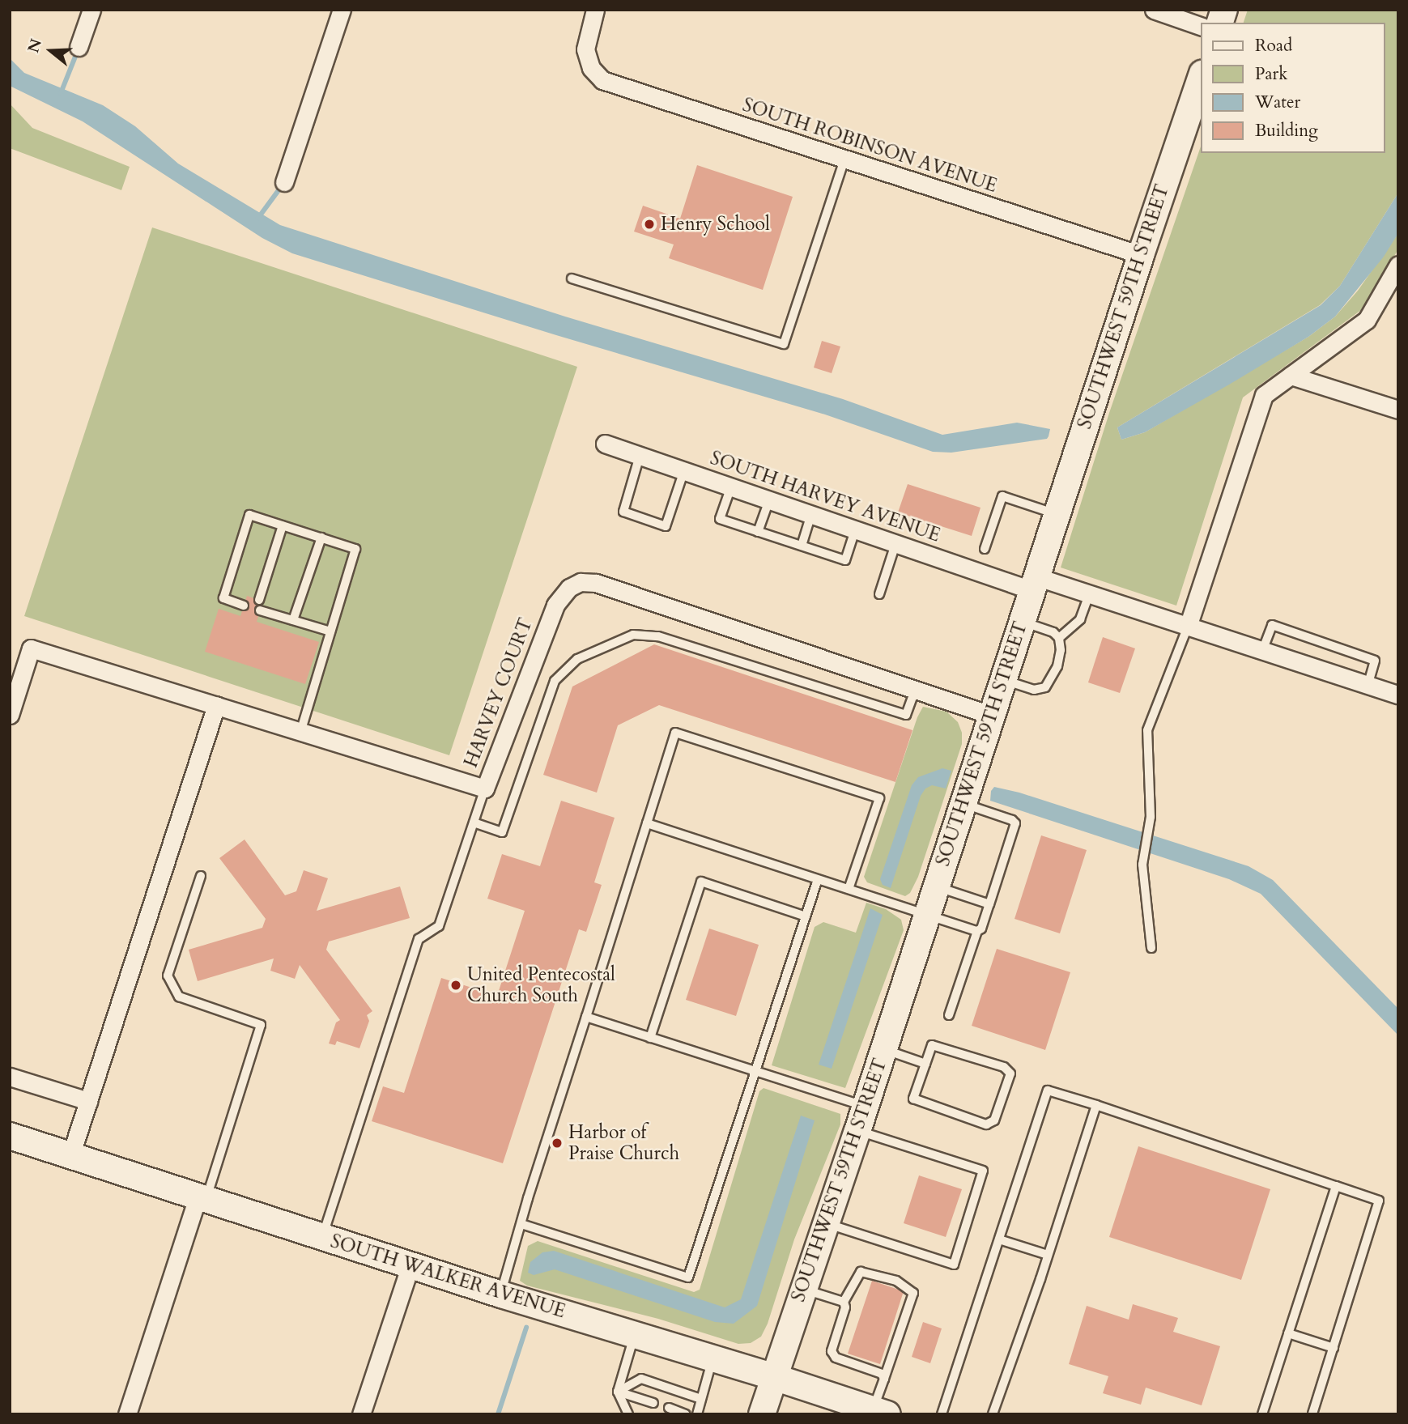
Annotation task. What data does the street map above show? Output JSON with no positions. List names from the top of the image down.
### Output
{
  "streets": {
    "main road": ["SOUTHWEST 59TH STREET", "SOUTH WALKER AVENUE"],
    "street": ["SOUTH ROBINSON AVENUE", "SOUTH HARVEY AVENUE", "HARVEY COURT"]
  },
  "crossings": [
    ["SOUTH ROBINSON AVENUE", "SOUTHWEST 59TH STREET"],
    ["SOUTHWEST 59TH STREET", "SOUTH HARVEY AVENUE"],
    ["SOUTHWEST 59TH STREET", "HARVEY COURT"],
    ["SOUTHWEST 59TH STREET", "SOUTH WALKER AVENUE"]
  ],
  "places": ["Henry School", "United Pentecostal Church South", "Harbor of Praise Church"],
  "legend": [
    "Road",
    "Park",
    "Water",
    "Building"
  ],
  "north": "left"
}
